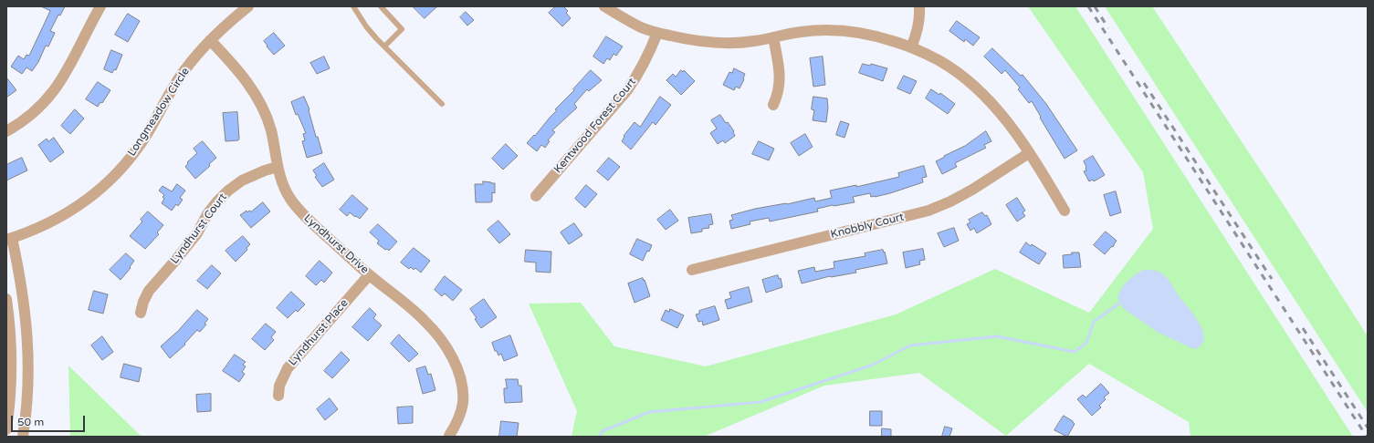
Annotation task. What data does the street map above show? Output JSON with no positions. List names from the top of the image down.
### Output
{
  "streets": {
    "street": [
      "Longmeadow Circle",
      "Kentwood Forest Court",
      "Knobbly Court",
      "Lyndhurst Court",
      "Lyndhurst Drive",
      "Lyndhurst Place"
    ]
  },
  "crossings": [
    ["Longmeadow Circle", "Lyndhurst Drive"],
    ["Lyndhurst Court", "Lyndhurst Drive"],
    ["Lyndhurst Drive", "Lyndhurst Place"]
  ],
  "scale_bar": "50 m"
}
